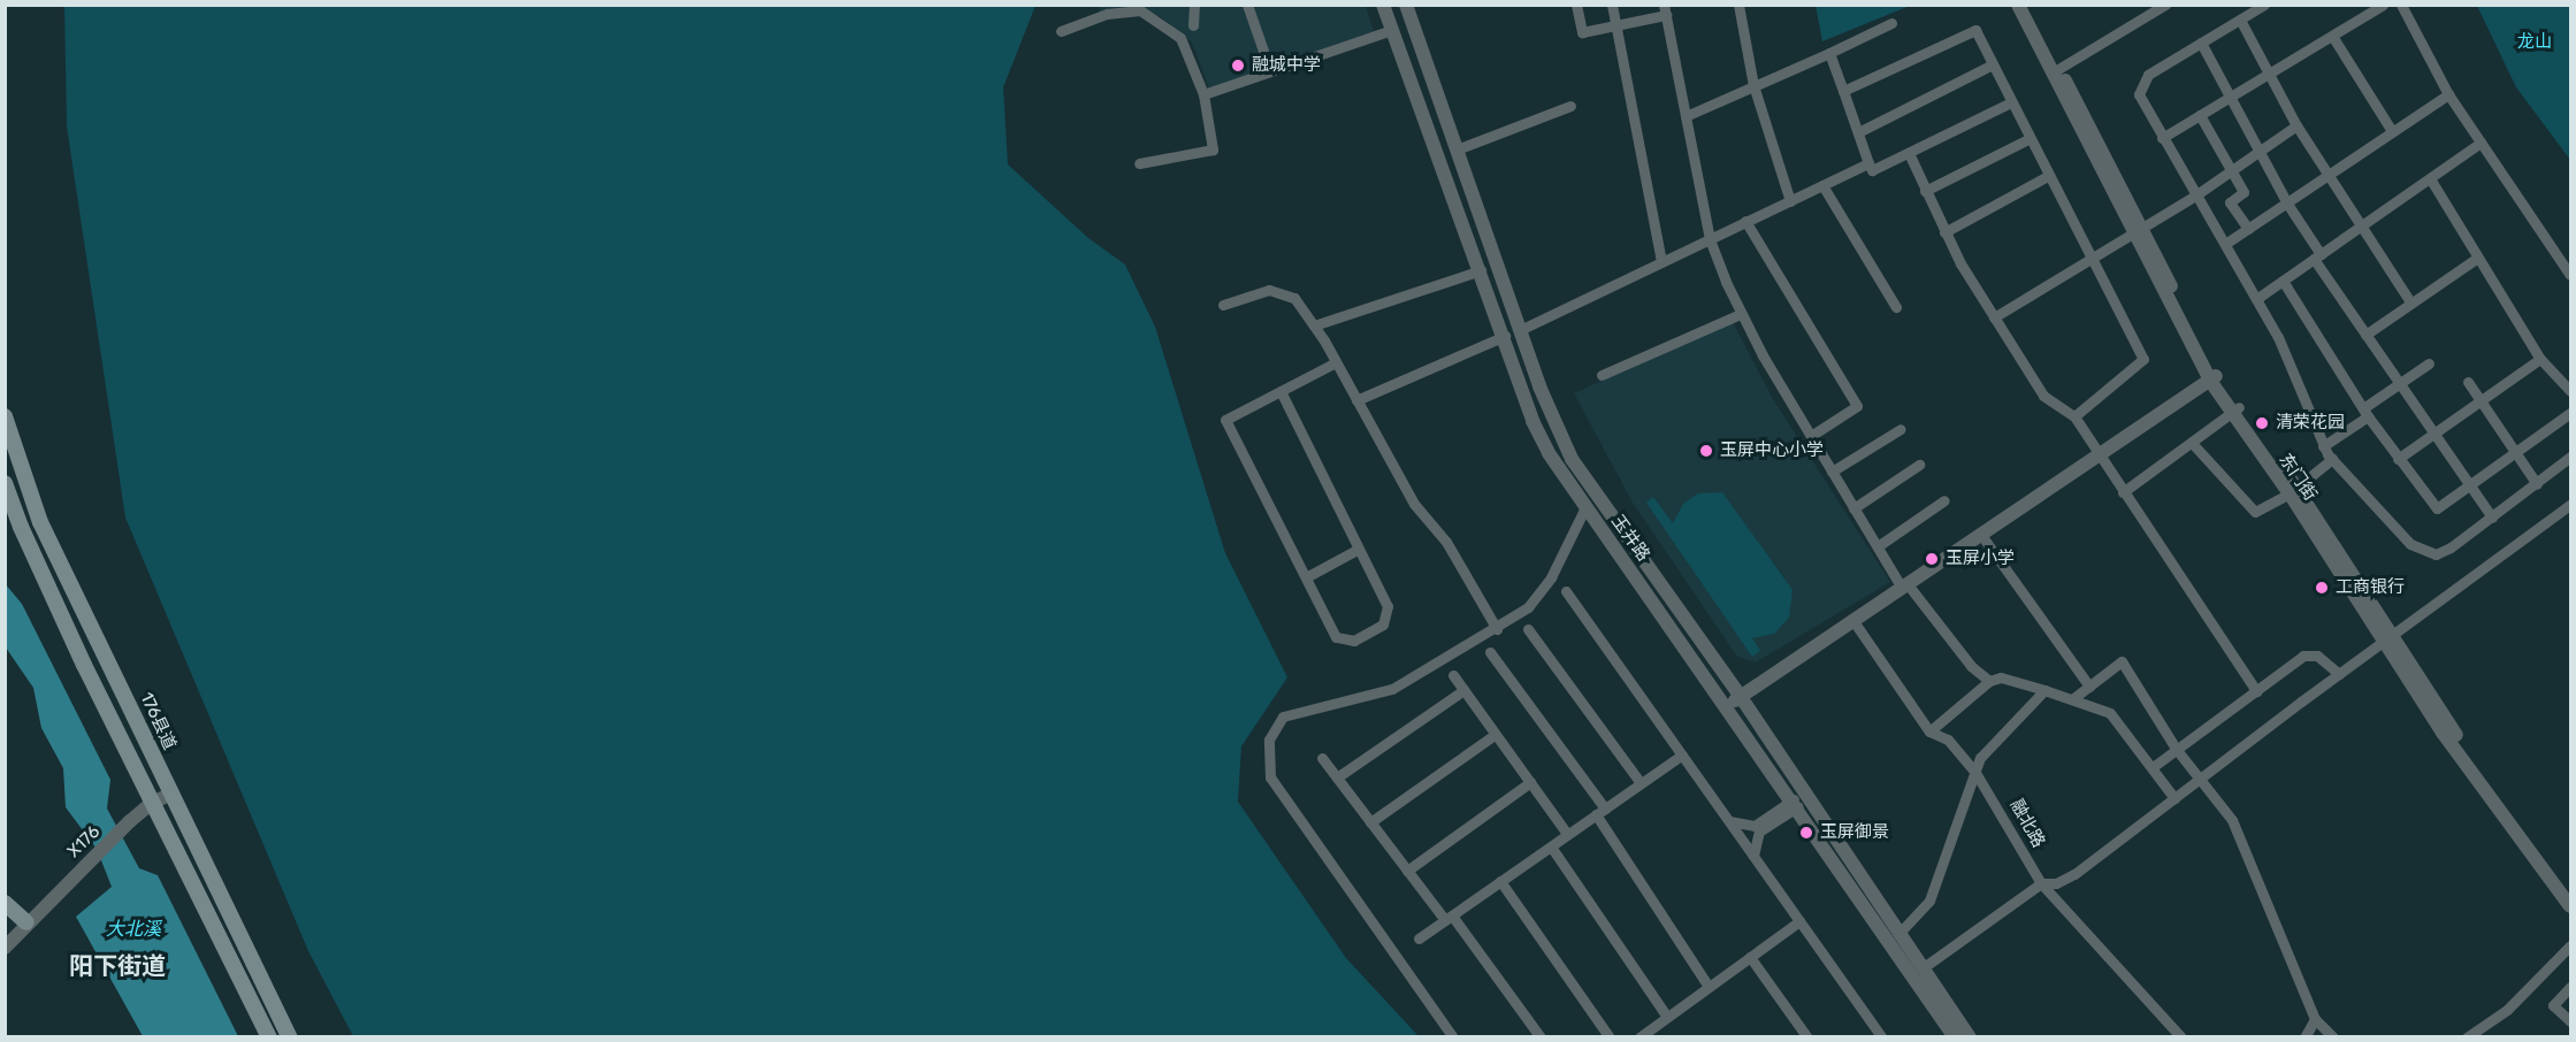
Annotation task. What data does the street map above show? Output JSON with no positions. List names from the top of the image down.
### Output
{
  "streets": {
    "main road": ["176县道"],
    "street": [
      "东门街",
      "玉井路",
      "融北路",
      "X176"
    ]
  },
  "crossings": [
    ["176县道", "X176"]
  ],
  "districts": ["阳下街道"],
  "water": ["大北溪"],
  "parks": ["龙山"],
  "places": [
    "融城中学",
    "清荣花园",
    "玉屏中心小学",
    "玉屏小学",
    "工商银行",
    "玉屏御景"
  ]
}
